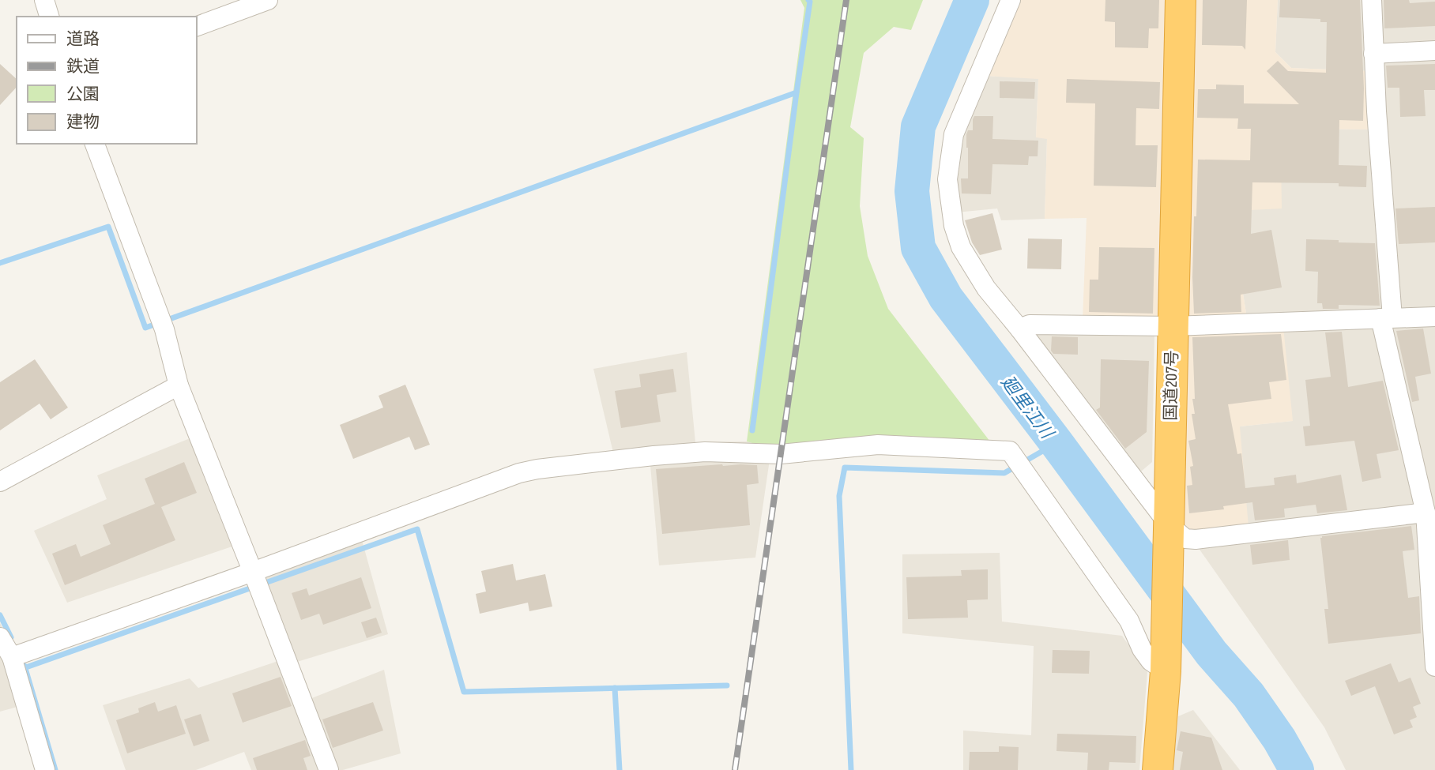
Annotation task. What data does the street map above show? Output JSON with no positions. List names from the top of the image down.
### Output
{
  "streets": {
    "highway": ["国道207号"]
  },
  "water": ["廻里江川"],
  "legend": [
    "道路",
    "鉄道",
    "公園",
    "建物"
  ]
}
